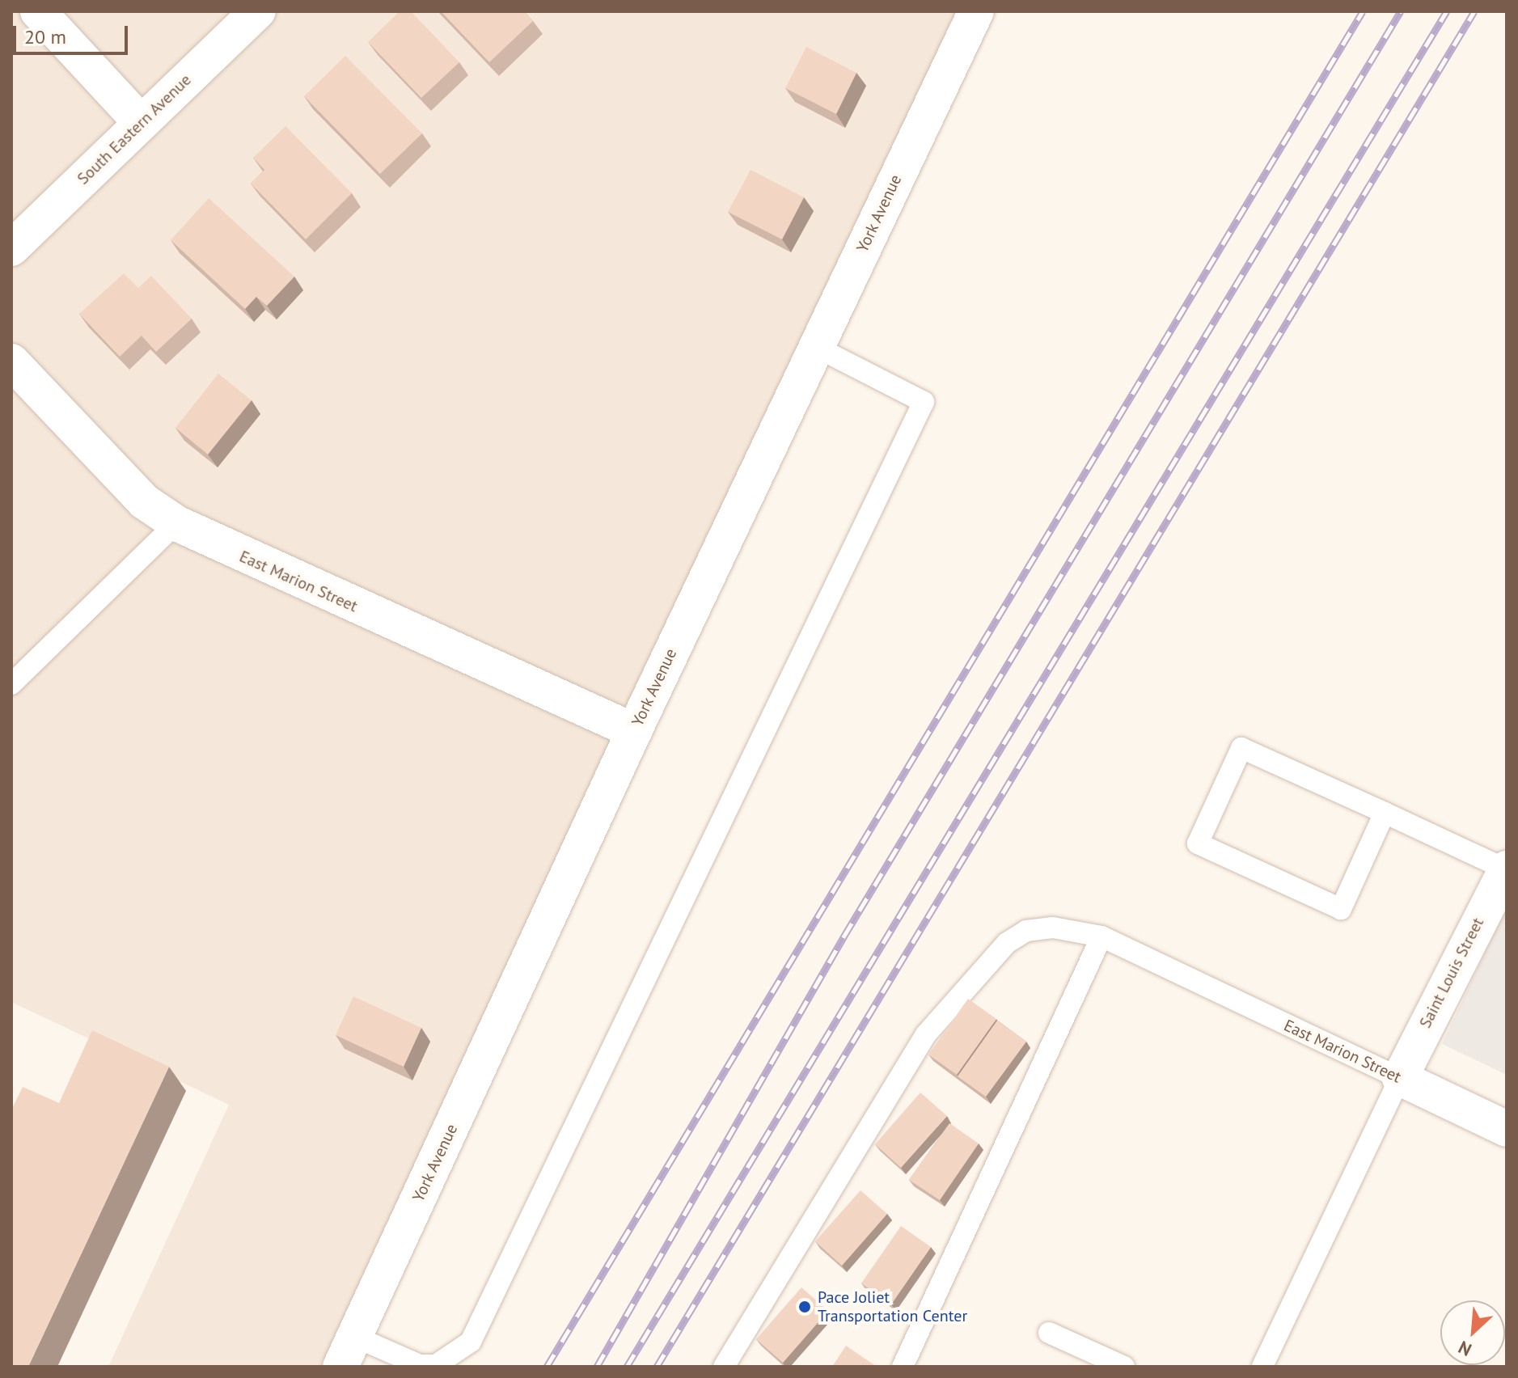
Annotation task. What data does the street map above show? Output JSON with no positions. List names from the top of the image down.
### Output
{
  "streets": {
    "street": [
      "South Eastern Avenue",
      "York Avenue",
      "East Marion Street",
      "Saint Louis Street"
    ]
  },
  "crossings": [
    ["York Avenue", "East Marion Street"],
    ["East Marion Street", "Saint Louis Street"]
  ],
  "places": ["Pace Joliet Transportation Center"],
  "scale_bar": "20 m",
  "north": "bottom left"
}
